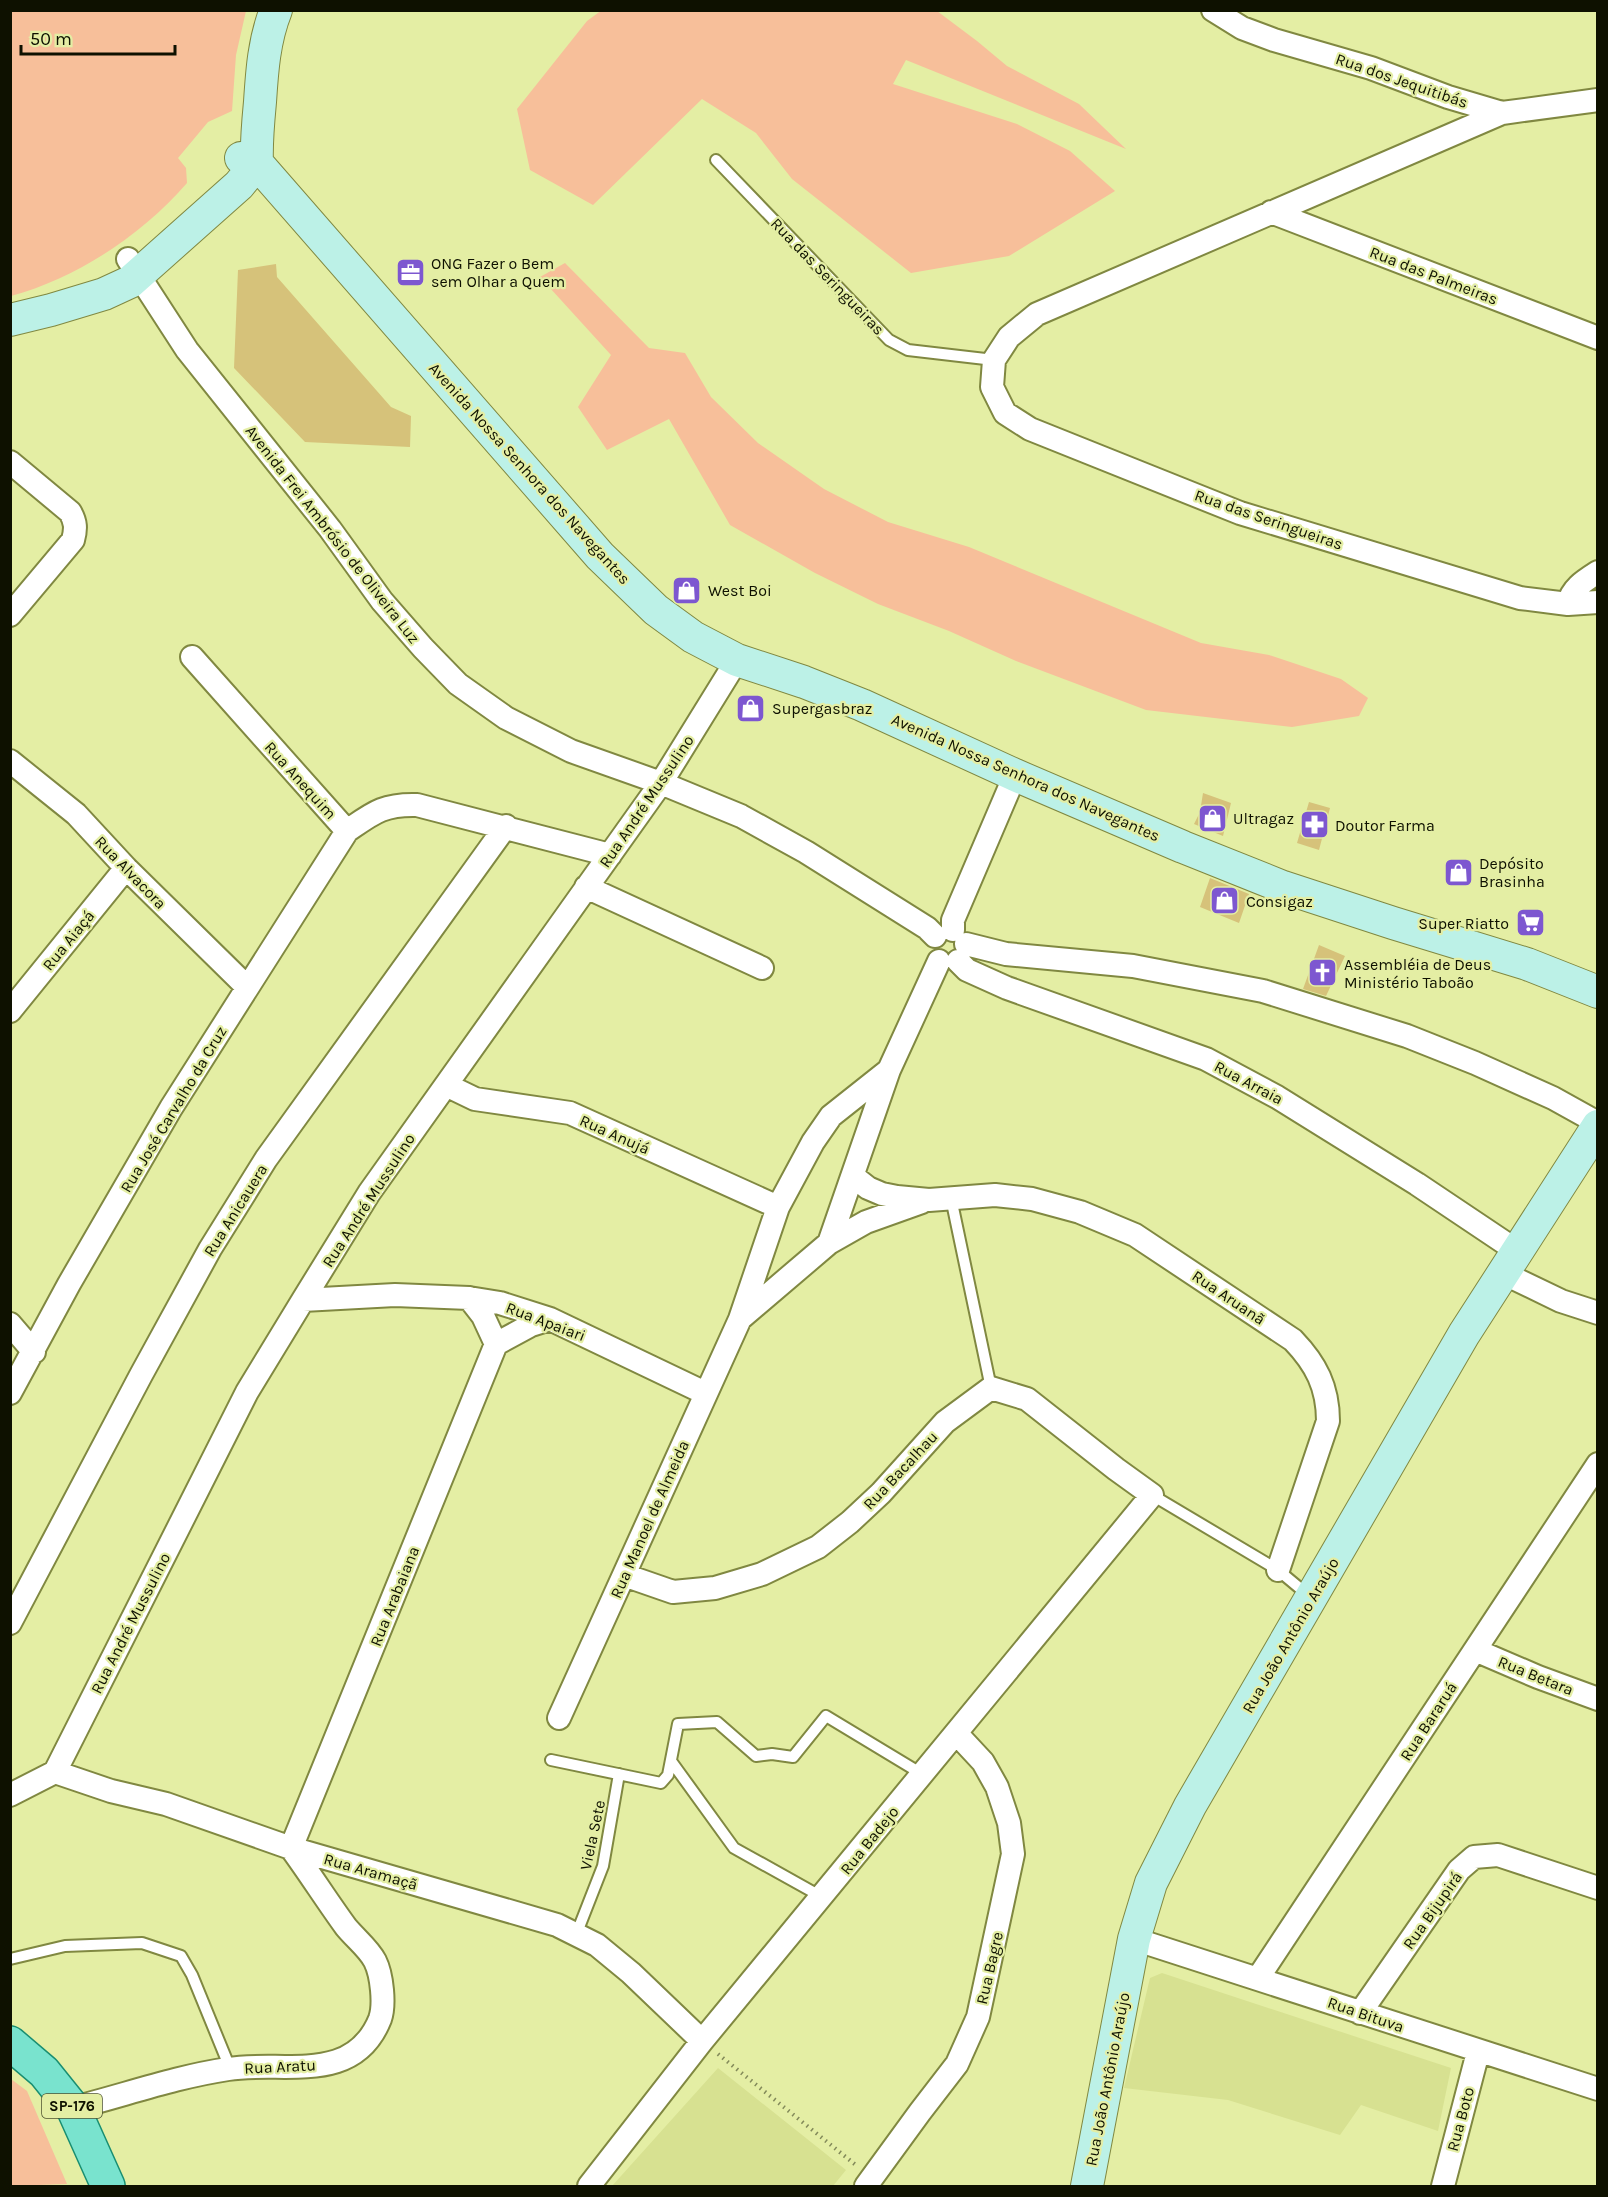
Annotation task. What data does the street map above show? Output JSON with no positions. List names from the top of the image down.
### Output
{
  "streets": {
    "main road": ["Avenida Nossa Senhora dos Navegantes", "Rua João Antônio Araújo", "SP-176"],
    "street": [
      "Rua dos Jequitibás",
      "Rua das Palmeiras",
      "Rua das Seringueiras",
      "Avenida Frei Ambrósio de Oliveira Luz",
      "Rua Anequim",
      "Rua André Mussulino",
      "Rua Alvacora",
      "Rua Aiaçá",
      "Rua Arraia",
      "Rua José Carvalho da Cruz",
      "Rua Anujá",
      "Rua Anicauera",
      "Rua Aruanã",
      "Rua Apaiari",
      "Rua Bacalhau",
      "Rua Manoel de Almeida",
      "Rua Arabaiana",
      "Rua Betara",
      "Rua Bararuá",
      "Rua Badejo",
      "Rua Aramaçã",
      "Rua Bijupirá",
      "Rua Bagre",
      "Rua Bituva",
      "Rua Aratu",
      "Rua Boto"
    ],
    "lane": ["Viela Sete"]
  },
  "crossings": [
    ["Avenida Nossa Senhora dos Navegantes", "Rua André Mussulino"],
    ["Avenida Nossa Senhora dos Navegantes", "Rua Manoel de Almeida"],
    ["Avenida Frei Ambrósio de Oliveira Luz", "Rua André Mussulino"],
    ["Avenida Frei Ambrósio de Oliveira Luz", "Rua Arraia"],
    ["Avenida Frei Ambrósio de Oliveira Luz", "Rua Manoel de Almeida"],
    ["Avenida Frei Ambrósio de Oliveira Luz", "Rua João Antônio Araújo"],
    ["Rua Anequim", "Rua André Mussulino"],
    ["Rua Anequim", "Rua José Carvalho da Cruz"],
    ["Rua Anequim", "Rua Anicauera"],
    ["Rua André Mussulino", "Rua Anujá"],
    ["Rua André Mussulino", "Rua Apaiari"],
    ["Rua André Mussulino", "Rua Aramaçã"],
    ["Rua Alvacora", "Rua Aiaçá"],
    ["Rua Alvacora", "Rua José Carvalho da Cruz"],
    ["Rua Arraia", "Rua Manoel de Almeida"],
    ["Rua Arraia", "Rua João Antônio Araújo"],
    ["Rua Anujá", "Rua Manoel de Almeida"],
    ["Rua Aruanã", "Rua Manoel de Almeida"],
    ["Rua Apaiari", "Rua Manoel de Almeida"],
    ["Rua Bacalhau", "Rua Manoel de Almeida"],
    ["Rua Arabaiana", "Rua Aramaçã"],
    ["Rua Arabaiana", "Rua Aratu"],
    ["Rua João Antônio Araújo", "Rua Bituva"],
    ["Rua Betara", "Rua Bararuá"],
    ["Rua Bararuá", "Rua Bituva"],
    ["Viela Sete", "Rua Aramaçã"],
    ["Rua Badejo", "Rua Aramaçã"],
    ["Rua Badejo", "Rua Bagre"],
    ["Rua Aramaçã", "Rua Aratu"],
    ["Rua Bijupirá", "Rua Bituva"],
    ["Rua Bituva", "Rua Boto"],
    ["Rua Aratu", "SP-176"]
  ],
  "places": {
    "office": ["ONG Fazer o Bem sem Olhar a Quem"],
    "shop": [
      "West Boi",
      "Supergasbraz",
      "Ultragaz",
      "Depósito Brasinha",
      "Consigaz"
    ],
    "pharmacy": ["Doutor Farma"],
    "supermarket": ["Super Riatto"],
    "church": ["Assembléia de Deus Ministério Taboão"]
  },
  "scale_bar": "50 m"
}
